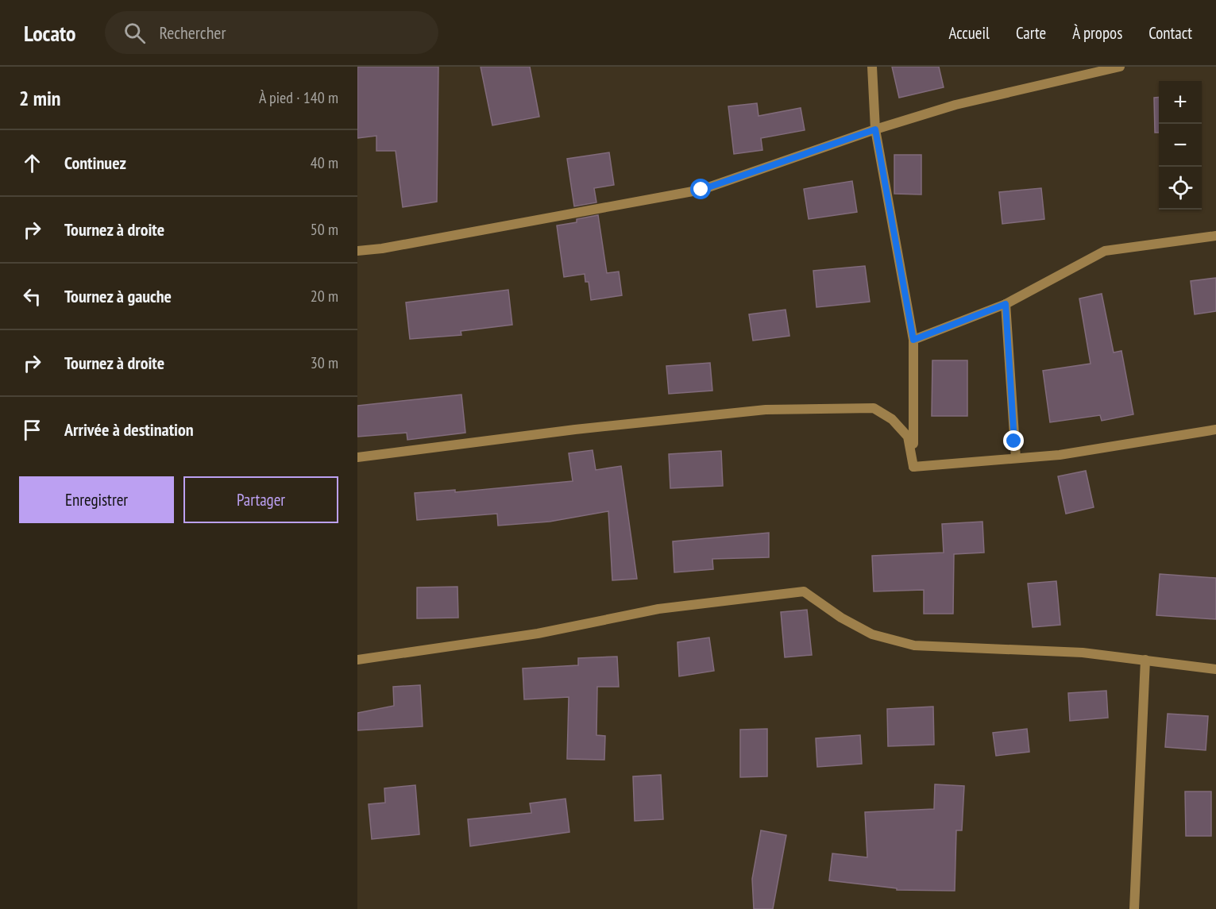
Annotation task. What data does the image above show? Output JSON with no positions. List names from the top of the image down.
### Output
{
  "page": {
    "header": "Locato",
    "search": "Rechercher",
    "nav": [
      "Accueil",
      "Carte",
      "À propos",
      "Contact"
    ],
    "heading": ["2 min", "À pied · 140 m"],
    "map_buttons": ["+", "−"],
    "list": [
      ["Continuez", "40 m"],
      ["Tournez à droite", "50 m"],
      ["Tournez à gauche", "20 m"],
      ["Tournez à droite", "30 m"],
      "Arrivée à destination"
    ],
    "buttons": ["Enregistrer", "Partager"]
  }
}
